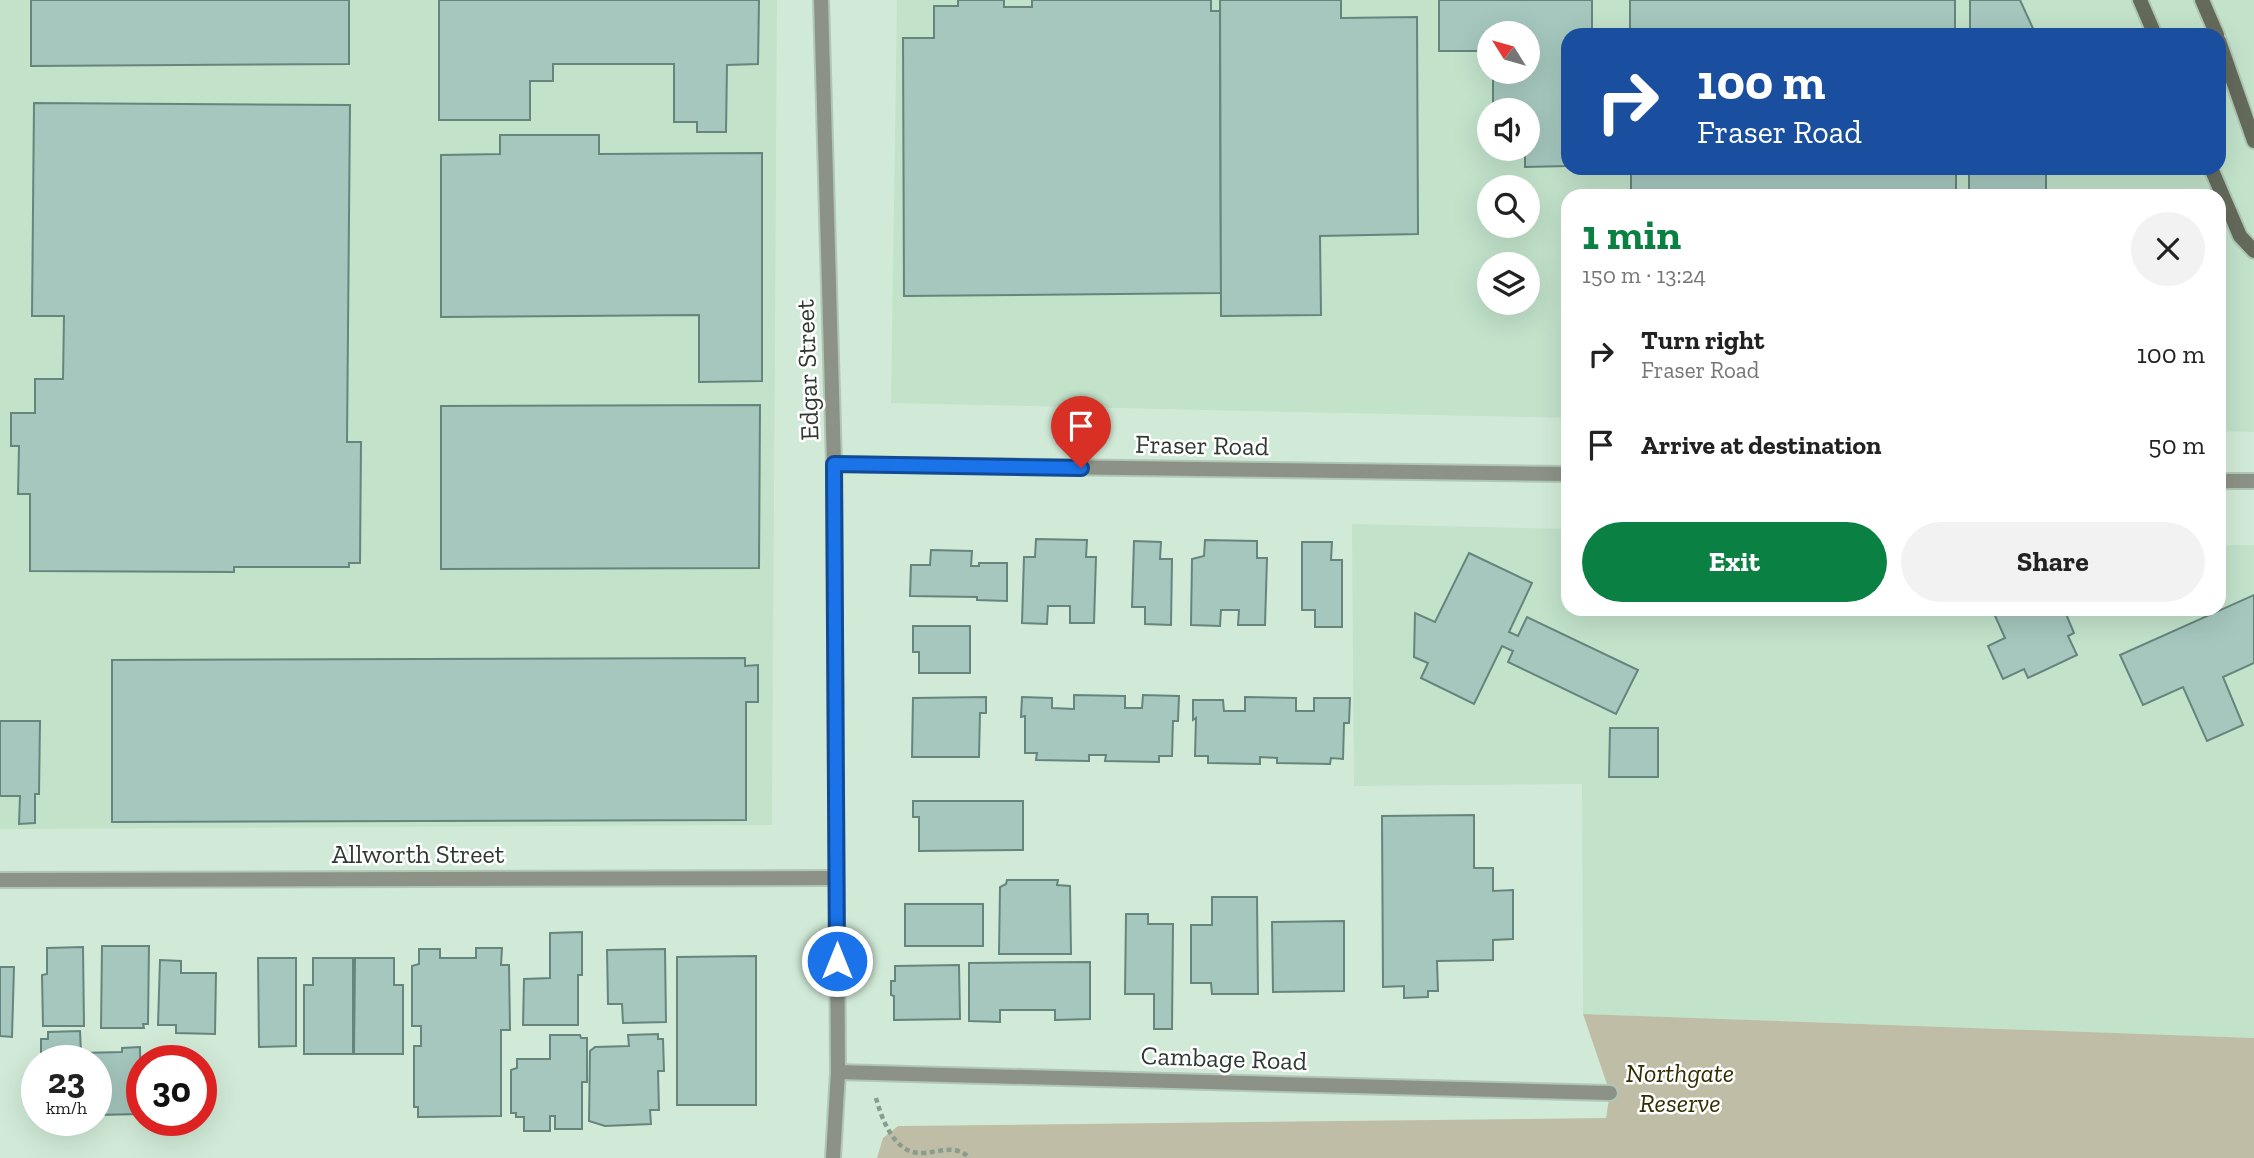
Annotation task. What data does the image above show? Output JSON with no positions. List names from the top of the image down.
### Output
{
  "streets": {
    "street": [
      "Edgar Street",
      "Fraser Road",
      "Allworth Street",
      "Cambage Road"
    ]
  },
  "crossings": [
    ["Edgar Street", "Fraser Road"],
    ["Edgar Street", "Allworth Street"],
    ["Edgar Street", "Cambage Road"]
  ],
  "parks": ["Northgate Reserve"],
  "north": "top left",
  "page": {
    "turn": ["100 m", "Fraser Road"],
    "heading": ["1 min", "150 m · 13:24"],
    "list": [
      {
        "name": "Turn right",
        "note": "Fraser Road",
        "value": "100 m"
      },
      {
        "name": "Arrive at destination",
        "value": "50 m"
      }
    ],
    "buttons": ["Exit", "Share"],
    "speed": "23 km/h",
    "limit": "30"
  }
}
